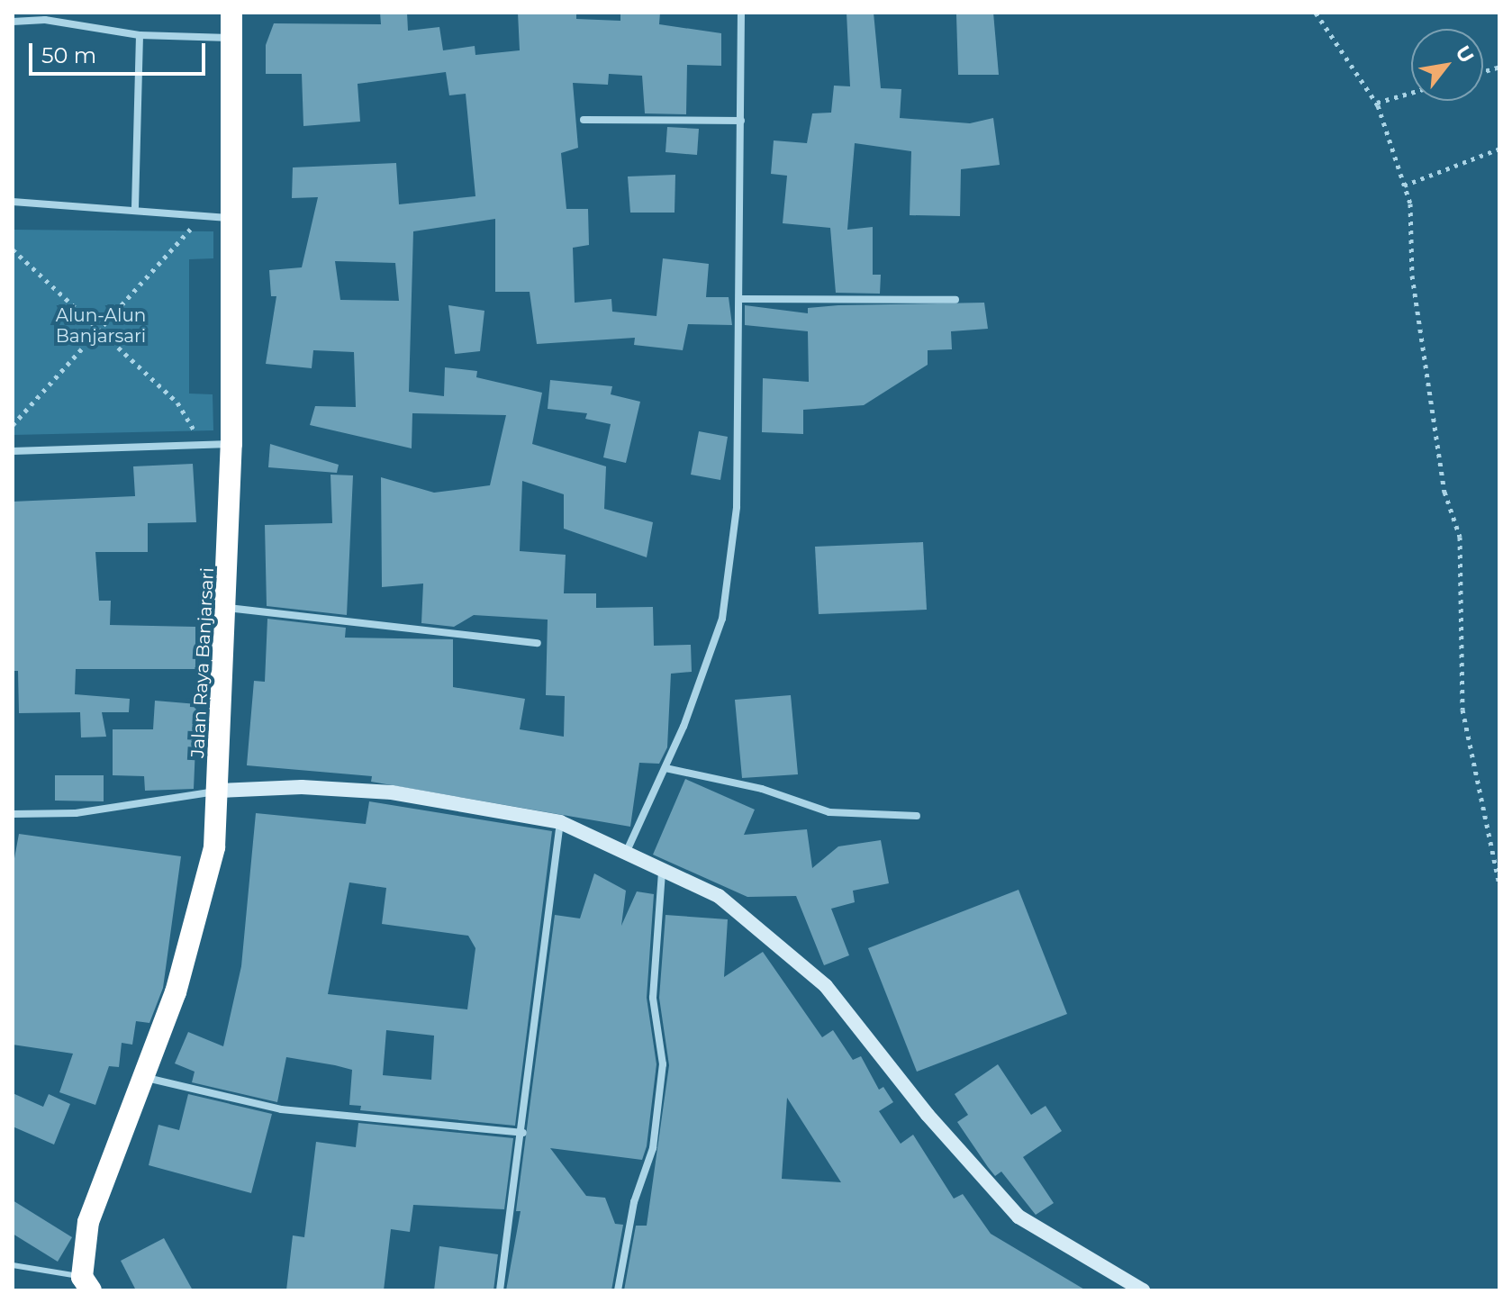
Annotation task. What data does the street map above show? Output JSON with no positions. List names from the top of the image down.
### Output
{
  "streets": {
    "highway": ["Jalan Raya Banjarsari"]
  },
  "parks": ["Alun-Alun Banjarsari"],
  "scale_bar": "50 m",
  "north": "top right"
}
